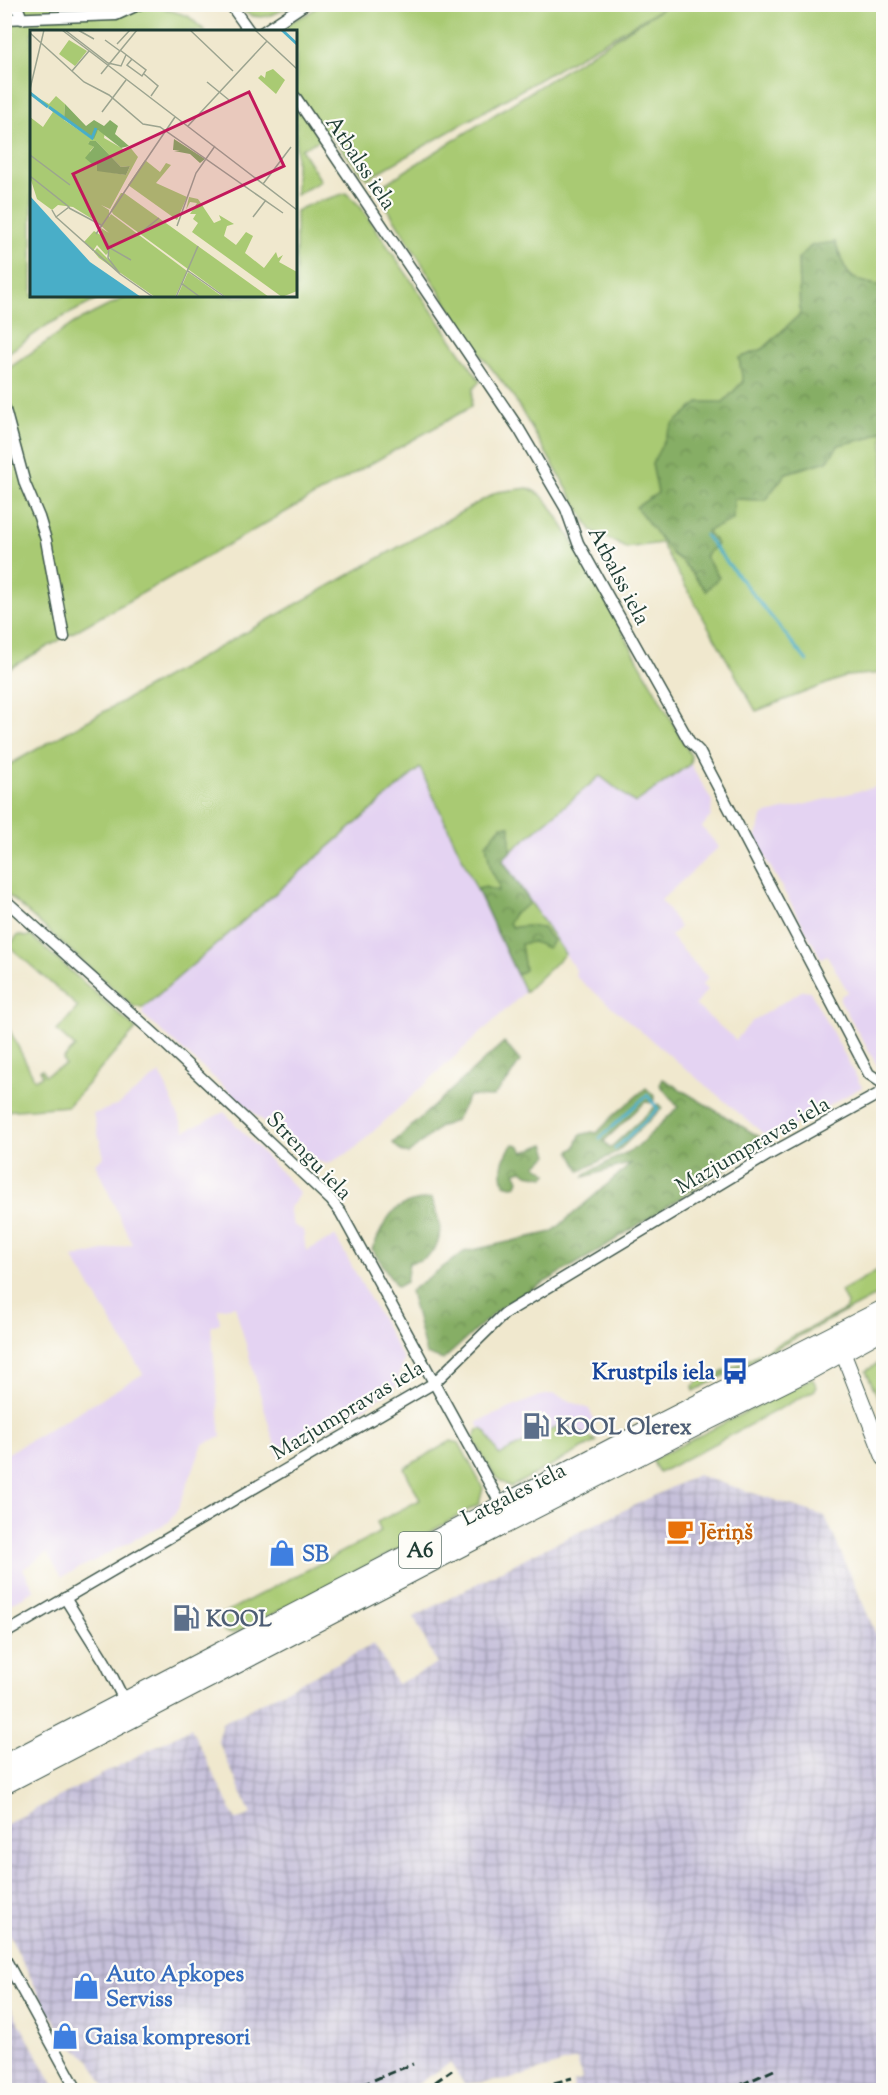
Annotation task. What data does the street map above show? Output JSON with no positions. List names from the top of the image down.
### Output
{
  "streets": {
    "highway": ["Latgales iela", "A6"],
    "street": ["Atbalss iela", "Mazjumpravas iela", "Strengu iela"]
  },
  "crossings": [
    ["Mazjumpravas iela", "Strengu iela"],
    ["Strengu iela", "Latgales iela"]
  ],
  "places": {
    "bus stop": ["Krustpils iela"],
    "fuel station": ["KOOL Olerex", "KOOL"],
    "cafe": ["Jēriņš"],
    "shop": ["SB", "Auto Apkopes Serviss", "Gaisa kompresori"]
  }
}
